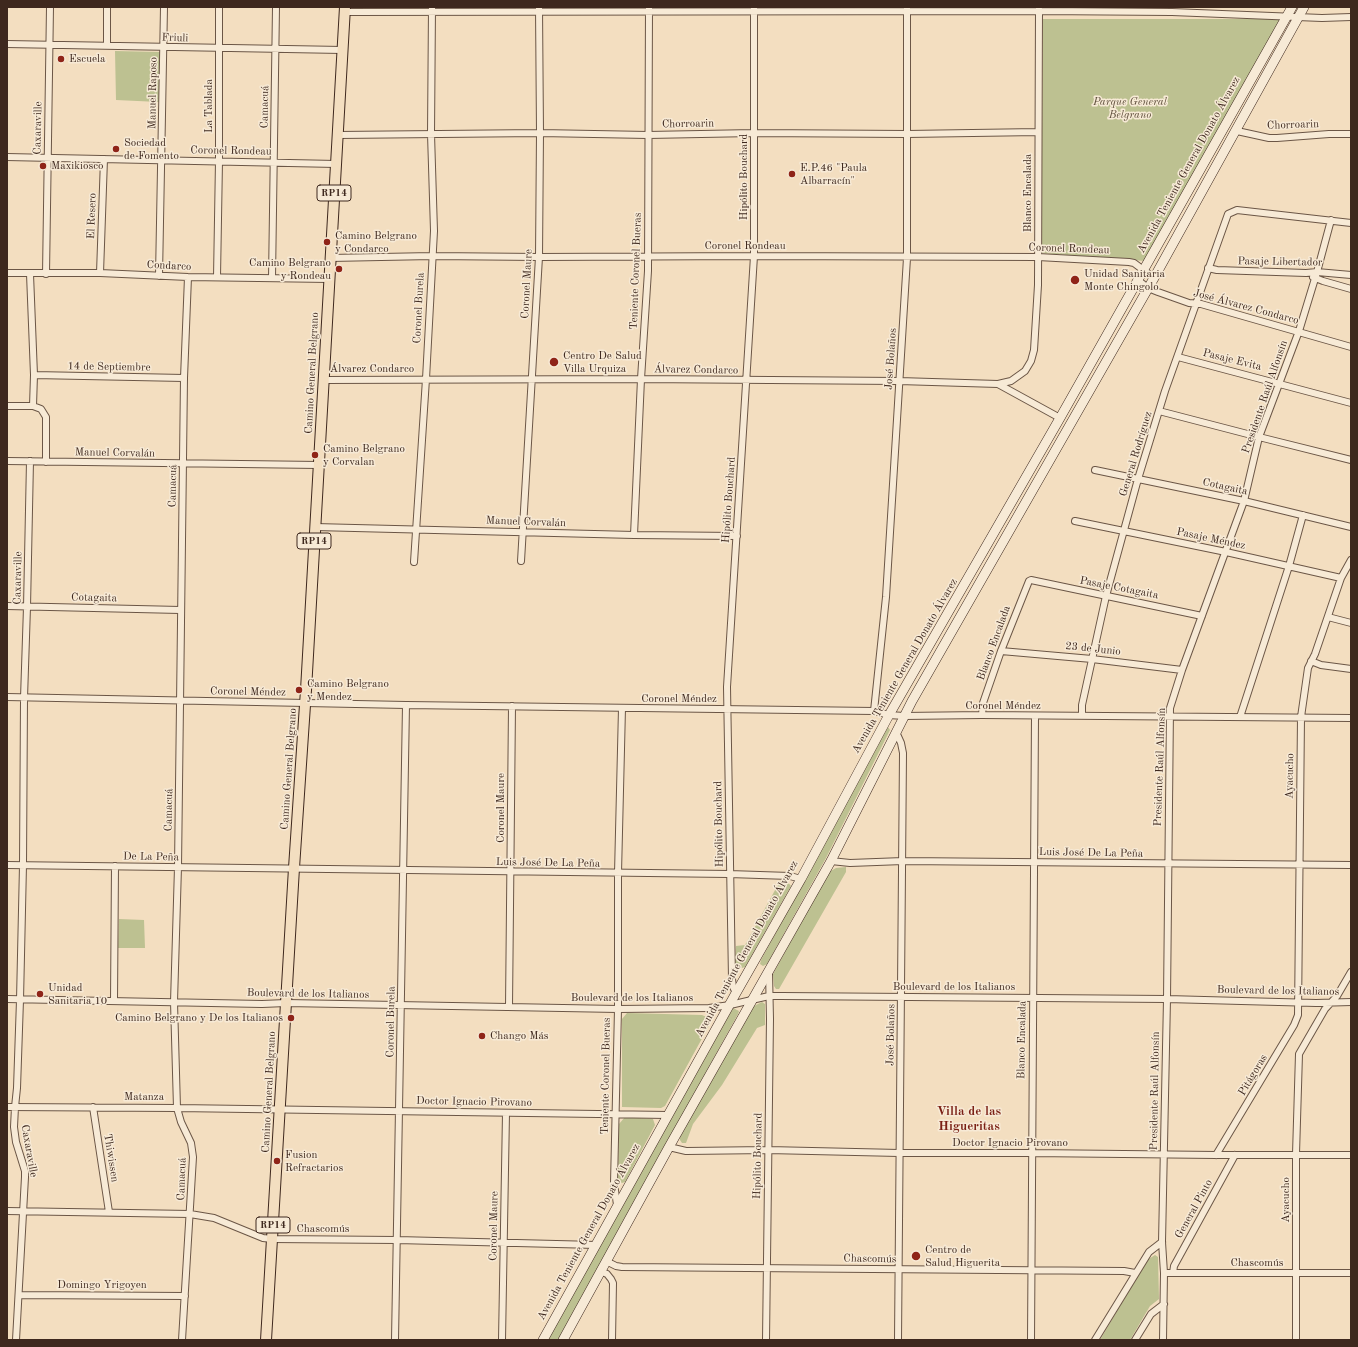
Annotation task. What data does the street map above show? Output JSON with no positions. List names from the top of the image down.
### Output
{
  "streets": {
    "main road": ["Avenida Teniente General Donato Álvarez", "RP14", "Camino General Belgrano"],
    "street": [
      "Friuli",
      "Manuel Raposo",
      "La Tablada",
      "Camacuá",
      "Chorroarin",
      "Caxaraville",
      "Coronel Rondeau",
      "Hipólito Bouchard",
      "Blanco Encalada",
      "El Resero",
      "Pasaje Libertador",
      "Condarco",
      "Teniente Coronel Bueras",
      "Coronel Maure",
      "José Álvarez Condarco",
      "Coronel Burela",
      "José Bolaños",
      "Pasaje Evita",
      "14 de Septiembre",
      "Álvarez Condarco",
      "Presidente Raúl Alfonsín",
      "Manuel Corvalán",
      "General Rodríguez",
      "Cotagaita",
      "Pasaje Méndez",
      "Pasaje Cotagaita",
      "23 de Junio",
      "Coronel Méndez",
      "Ayacucho",
      "Luis José De La Peña",
      "De La Peña",
      "Boulevard de los Italianos",
      "Pitágoras",
      "Matanza",
      "Doctor Ignacio Pirovano",
      "Thiwissen",
      "General Pinto",
      "Chascomús",
      "Domingo Yrigoyen"
    ]
  },
  "crossings": [
    ["Friuli", "Manuel Raposo"],
    ["Friuli", "La Tablada"],
    ["Friuli", "Camacuá"],
    ["Friuli", "Caxaraville"],
    ["Friuli", "Camino General Belgrano"],
    ["Manuel Raposo", "Coronel Rondeau"],
    ["Manuel Raposo", "Condarco"],
    ["La Tablada", "Coronel Rondeau"],
    ["La Tablada", "Condarco"],
    ["Camacuá", "Coronel Rondeau"],
    ["Camacuá", "Condarco"],
    ["Camacuá", "14 de Septiembre"],
    ["Camacuá", "Manuel Corvalán"],
    ["Camacuá", "Cotagaita"],
    ["Camacuá", "Coronel Méndez"],
    ["Camacuá", "De La Peña"],
    ["Camacuá", "Boulevard de los Italianos"],
    ["Camacuá", "Matanza"],
    ["Camacuá", "Chascomús"],
    ["Camacuá", "Domingo Yrigoyen"],
    ["Chorroarin", "Hipólito Bouchard"],
    ["Chorroarin", "Blanco Encalada"],
    ["Chorroarin", "Teniente Coronel Bueras"],
    ["Chorroarin", "Coronel Maure"],
    ["Chorroarin", "Coronel Burela"],
    ["Chorroarin", "José Bolaños"],
    ["Chorroarin", "Camino General Belgrano"],
    ["Caxaraville", "Coronel Rondeau"],
    ["Caxaraville", "Condarco"],
    ["Caxaraville", "Manuel Corvalán"],
    ["Caxaraville", "Cotagaita"],
    ["Caxaraville", "Coronel Méndez"],
    ["Caxaraville", "De La Peña"],
    ["Caxaraville", "Boulevard de los Italianos"],
    ["Caxaraville", "Matanza"],
    ["Caxaraville", "Chascomús"],
    ["Caxaraville", "Domingo Yrigoyen"],
    ["Coronel Rondeau", "Avenida Teniente General Donato Álvarez"],
    ["Coronel Rondeau", "Hipólito Bouchard"],
    ["Coronel Rondeau", "Blanco Encalada"],
    ["Coronel Rondeau", "El Resero"],
    ["Coronel Rondeau", "Teniente Coronel Bueras"],
    ["Coronel Rondeau", "Coronel Maure"],
    ["Coronel Rondeau", "Coronel Burela"],
    ["Coronel Rondeau", "José Bolaños"],
    ["Coronel Rondeau", "Camino General Belgrano"],
    ["Avenida Teniente General Donato Álvarez", "Hipólito Bouchard"],
    ["Avenida Teniente General Donato Álvarez", "Teniente Coronel Bueras"],
    ["Avenida Teniente General Donato Álvarez", "José Álvarez Condarco"],
    ["Avenida Teniente General Donato Álvarez", "Álvarez Condarco"],
    ["Avenida Teniente General Donato Álvarez", "Coronel Méndez"],
    ["Avenida Teniente General Donato Álvarez", "Luis José De La Peña"],
    ["Avenida Teniente General Donato Álvarez", "Boulevard de los Italianos"],
    ["Avenida Teniente General Donato Álvarez", "Doctor Ignacio Pirovano"],
    ["Avenida Teniente General Donato Álvarez", "Chascomús"],
    ["Hipólito Bouchard", "Álvarez Condarco"],
    ["Hipólito Bouchard", "Manuel Corvalán"],
    ["Hipólito Bouchard", "Coronel Méndez"],
    ["Hipólito Bouchard", "Luis José De La Peña"],
    ["Hipólito Bouchard", "Boulevard de los Italianos"],
    ["Hipólito Bouchard", "Doctor Ignacio Pirovano"],
    ["Hipólito Bouchard", "Chascomús"],
    ["Blanco Encalada", "Álvarez Condarco"],
    ["Blanco Encalada", "Pasaje Cotagaita"],
    ["Blanco Encalada", "23 de Junio"],
    ["Blanco Encalada", "Coronel Méndez"],
    ["Blanco Encalada", "Luis José De La Peña"],
    ["Blanco Encalada", "Boulevard de los Italianos"],
    ["Blanco Encalada", "Doctor Ignacio Pirovano"],
    ["Blanco Encalada", "Chascomús"],
    ["El Resero", "Condarco"],
    ["Pasaje Libertador", "Presidente Raúl Alfonsín"],
    ["Pasaje Libertador", "General Rodríguez"],
    ["Condarco", "Camino General Belgrano"],
    ["Teniente Coronel Bueras", "Álvarez Condarco"],
    ["Teniente Coronel Bueras", "Manuel Corvalán"],
    ["Teniente Coronel Bueras", "Coronel Méndez"],
    ["Teniente Coronel Bueras", "Luis José De La Peña"],
    ["Teniente Coronel Bueras", "Boulevard de los Italianos"],
    ["Teniente Coronel Bueras", "Doctor Ignacio Pirovano"],
    ["Coronel Maure", "Álvarez Condarco"],
    ["Coronel Maure", "Manuel Corvalán"],
    ["Coronel Maure", "Coronel Méndez"],
    ["Coronel Maure", "Luis José De La Peña"],
    ["Coronel Maure", "Boulevard de los Italianos"],
    ["Coronel Maure", "Doctor Ignacio Pirovano"],
    ["Coronel Maure", "Chascomús"],
    ["José Álvarez Condarco", "Presidente Raúl Alfonsín"],
    ["José Álvarez Condarco", "General Rodríguez"],
    ["Coronel Burela", "Álvarez Condarco"],
    ["Coronel Burela", "Manuel Corvalán"],
    ["Coronel Burela", "Coronel Méndez"],
    ["Coronel Burela", "Luis José De La Peña"],
    ["Coronel Burela", "Boulevard de los Italianos"],
    ["Coronel Burela", "Doctor Ignacio Pirovano"],
    ["Coronel Burela", "Chascomús"],
    ["José Bolaños", "Álvarez Condarco"],
    ["José Bolaños", "Coronel Méndez"],
    ["José Bolaños", "Luis José De La Peña"],
    ["José Bolaños", "Boulevard de los Italianos"],
    ["José Bolaños", "Doctor Ignacio Pirovano"],
    ["José Bolaños", "Chascomús"],
    ["Pasaje Evita", "Presidente Raúl Alfonsín"],
    ["Pasaje Evita", "General Rodríguez"],
    ["Álvarez Condarco", "Camino General Belgrano"],
    ["Camino General Belgrano", "Manuel Corvalán"],
    ["Camino General Belgrano", "Coronel Méndez"],
    ["Camino General Belgrano", "Luis José De La Peña"],
    ["Camino General Belgrano", "De La Peña"],
    ["Camino General Belgrano", "Boulevard de los Italianos"],
    ["Camino General Belgrano", "Matanza"],
    ["Camino General Belgrano", "Doctor Ignacio Pirovano"],
    ["Camino General Belgrano", "Chascomús"],
    ["Presidente Raúl Alfonsín", "General Rodríguez"],
    ["Presidente Raúl Alfonsín", "Cotagaita"],
    ["Presidente Raúl Alfonsín", "Pasaje Méndez"],
    ["Presidente Raúl Alfonsín", "Pasaje Cotagaita"],
    ["Presidente Raúl Alfonsín", "23 de Junio"],
    ["Presidente Raúl Alfonsín", "Coronel Méndez"],
    ["Presidente Raúl Alfonsín", "Luis José De La Peña"],
    ["Presidente Raúl Alfonsín", "Boulevard de los Italianos"],
    ["Presidente Raúl Alfonsín", "Doctor Ignacio Pirovano"],
    ["Presidente Raúl Alfonsín", "Chascomús"],
    ["General Rodríguez", "Cotagaita"],
    ["General Rodríguez", "Pasaje Méndez"],
    ["General Rodríguez", "Pasaje Cotagaita"],
    ["General Rodríguez", "23 de Junio"],
    ["General Rodríguez", "Coronel Méndez"],
    ["Pasaje Méndez", "Ayacucho"],
    ["Coronel Méndez", "Ayacucho"],
    ["Ayacucho", "Luis José De La Peña"],
    ["Ayacucho", "Boulevard de los Italianos"],
    ["Ayacucho", "Pitágoras"],
    ["Ayacucho", "Doctor Ignacio Pirovano"],
    ["Ayacucho", "Chascomús"],
    ["Luis José De La Peña", "De La Peña"],
    ["Boulevard de los Italianos", "Pitágoras"],
    ["Pitágoras", "Doctor Ignacio Pirovano"],
    ["Matanza", "Doctor Ignacio Pirovano"],
    ["Matanza", "Thiwissen"],
    ["Doctor Ignacio Pirovano", "General Pinto"],
    ["Thiwissen", "Chascomús"],
    ["General Pinto", "Chascomús"]
  ],
  "districts": ["Villa de las Higueritas"],
  "parks": ["Parque General Belgrano"],
  "places": [
    "Escuela",
    "Sociedad de Fomento",
    "Maxikiosco",
    "E.P.46 \"Paula Albarracín\"",
    "Camino Belgrano y Condarco",
    "Camino Belgrano y Rondeau",
    "Unidad Sanitaria Monte Chingolo",
    "Centro De Salud Villa Urquiza",
    "Camino Belgrano y Corvalan",
    "Camino Belgrano y Mendez",
    "Unidad Sanitaria 10",
    "Camino Belgrano y De los Italianos",
    "Chango Más",
    "Fusion Refractarios",
    "Centro de Salud Higuerita"
  ]
}
